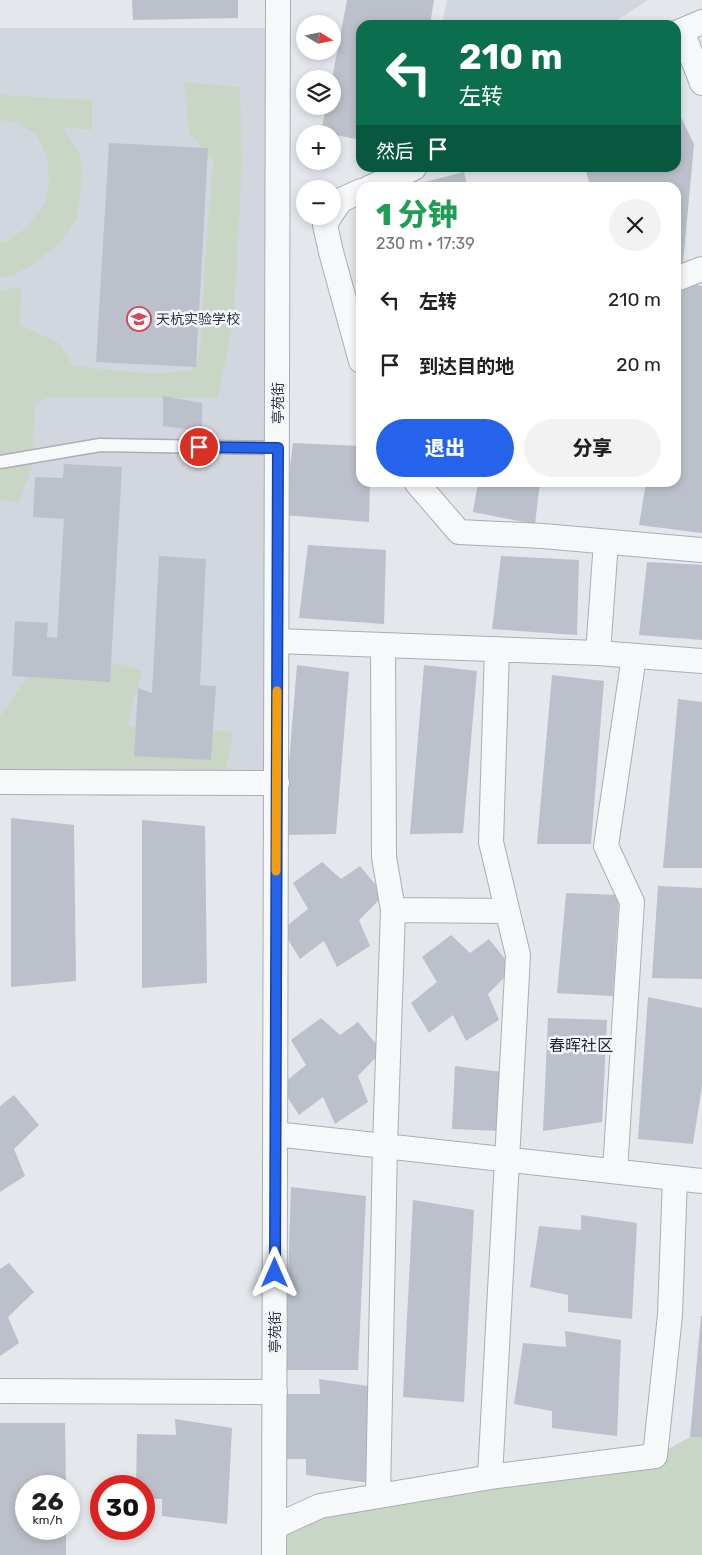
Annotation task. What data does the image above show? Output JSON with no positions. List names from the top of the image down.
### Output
{
  "streets": {
    "street": ["亭苑街"]
  },
  "districts": ["春晖社区"],
  "places": {
    "school or university": ["天杭实验学校"]
  },
  "north": "right",
  "page": {
    "map_buttons": ["+", "−"],
    "turn": ["210 m", "左转"],
    "then": "然后",
    "heading": ["1 分钟", "230 m · 17:39"],
    "list": [
      {
        "name": "左转",
        "value": "210 m"
      },
      {
        "name": "到达目的地",
        "value": "20 m"
      }
    ],
    "buttons": ["退出", "分享"],
    "speed": "26 km/h",
    "limit": "30"
  }
}
